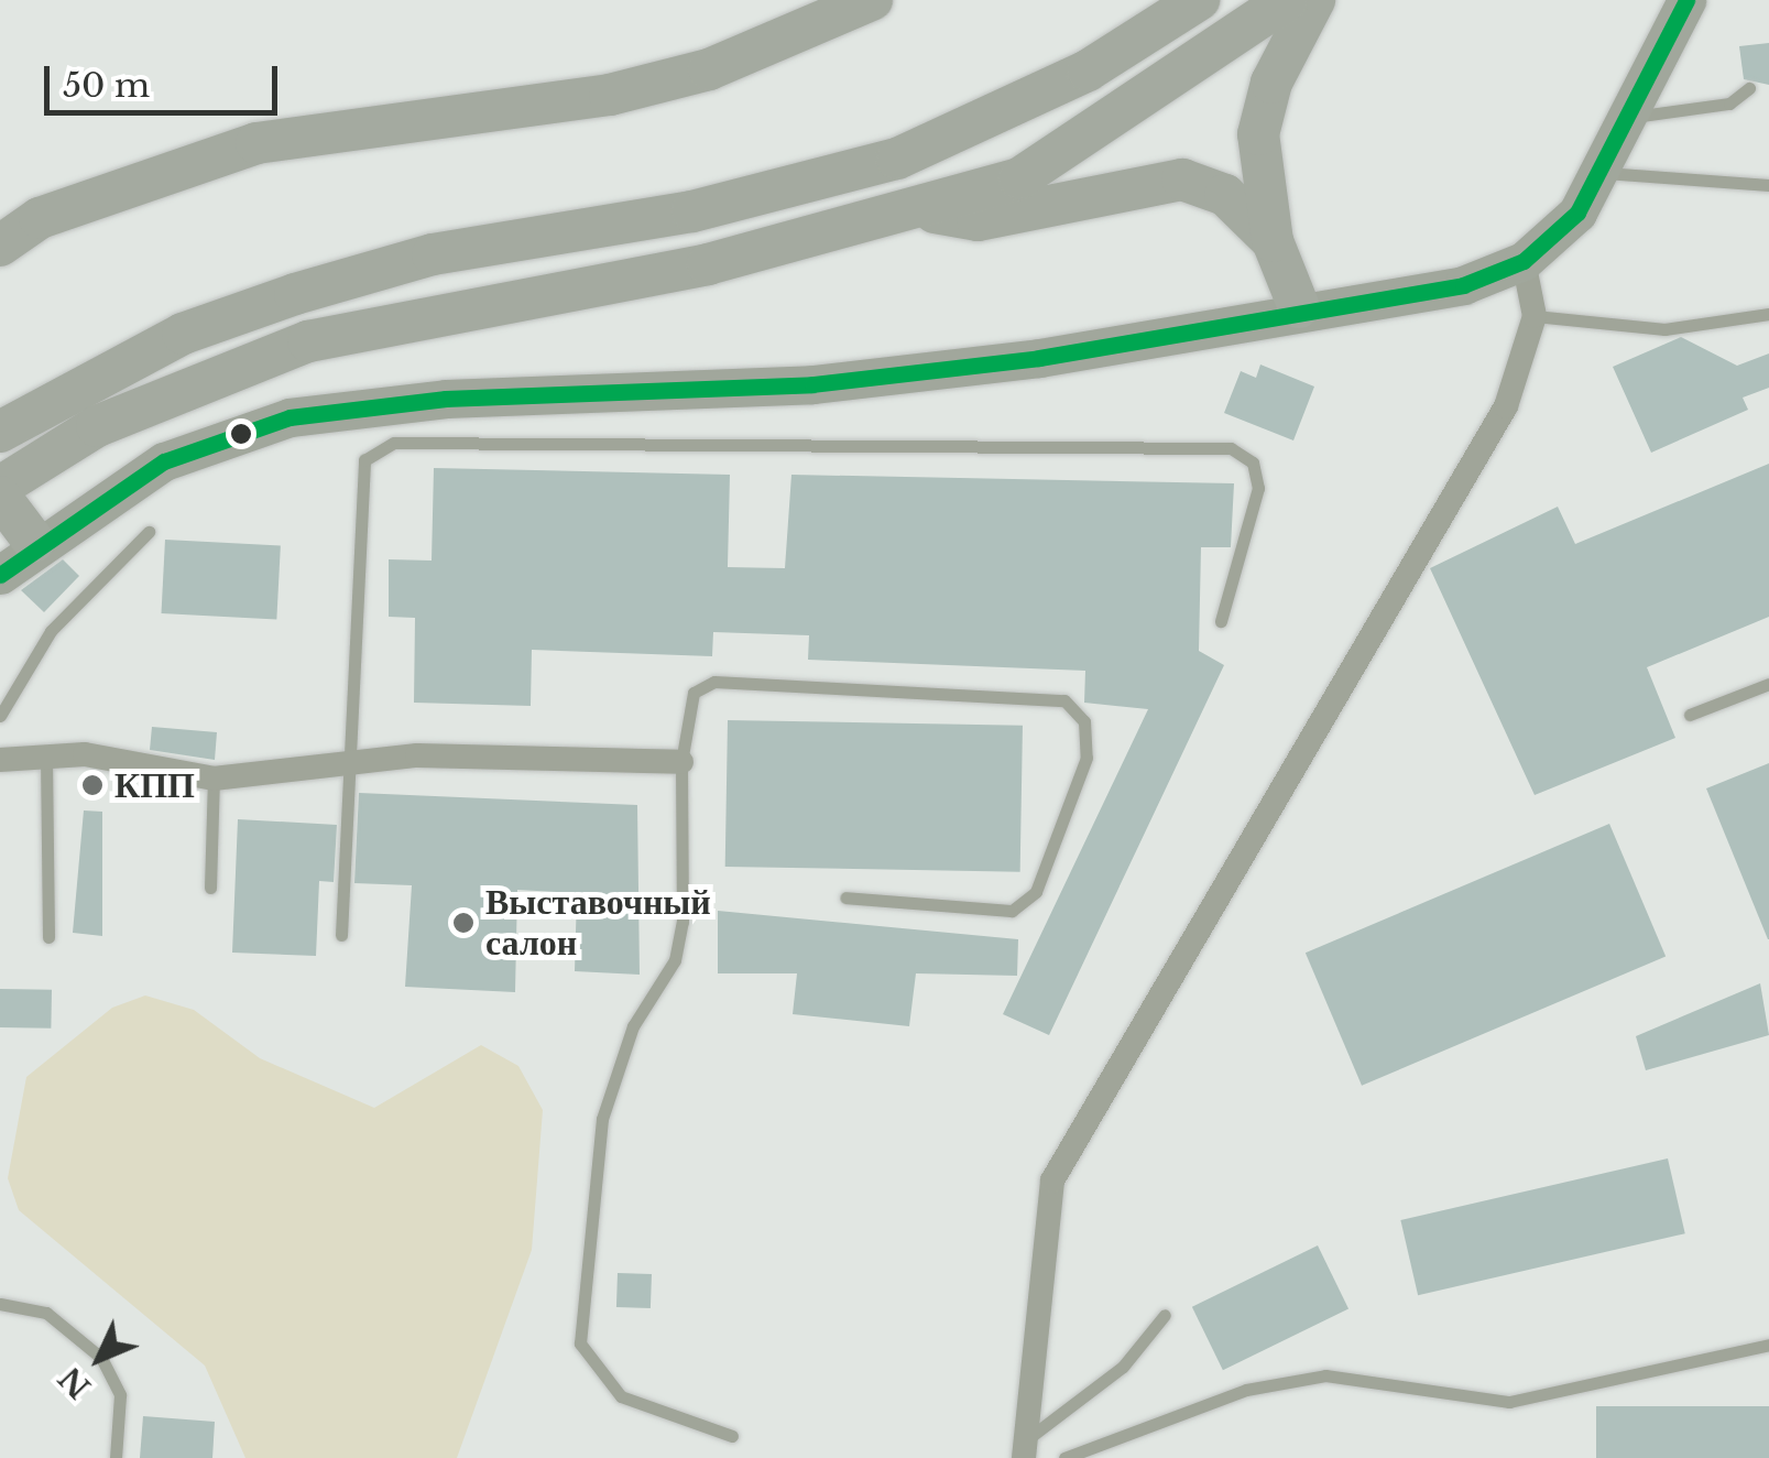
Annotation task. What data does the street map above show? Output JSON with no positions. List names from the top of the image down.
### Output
{
  "places": ["КПП", "Выставочный салон"],
  "scale_bar": "50 m",
  "north": "bottom left"
}
